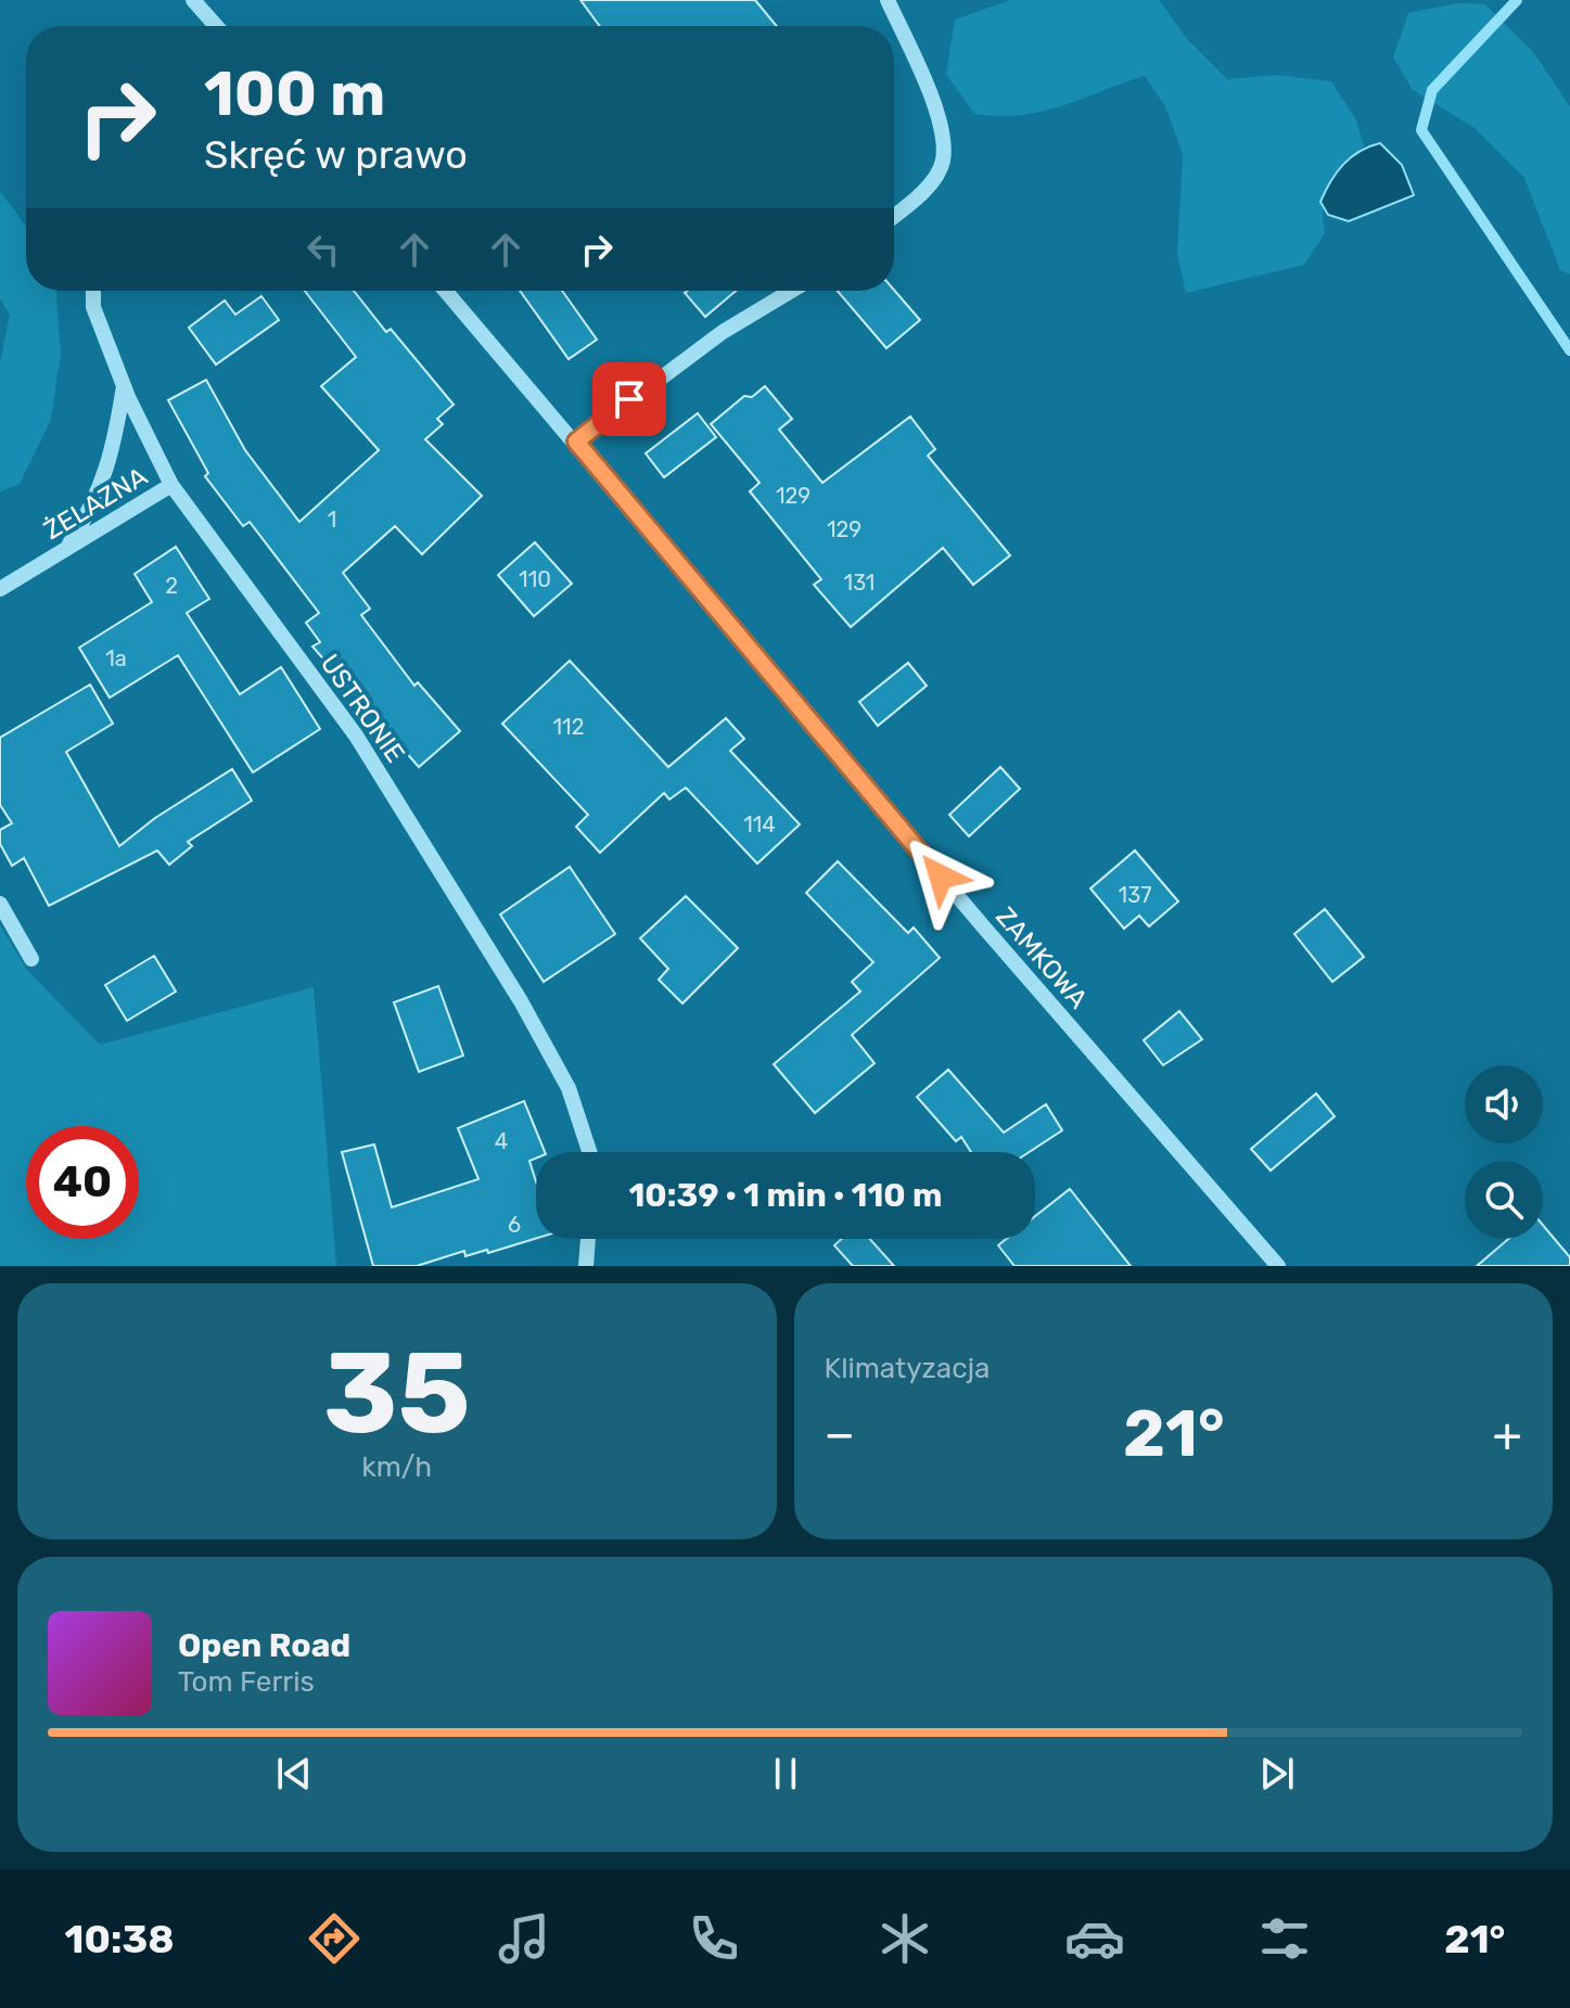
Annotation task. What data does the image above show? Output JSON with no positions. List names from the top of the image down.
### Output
{
  "streets": {
    "street": ["ŻELAZNA", "USTRONIE", "ZAMKOWA"]
  },
  "crossings": [
    ["ŻELAZNA", "USTRONIE"]
  ],
  "house_numbers": [
    "129",
    "1",
    "129",
    "110",
    "131",
    "2",
    "1a",
    "112",
    "114",
    "137",
    "4",
    "6"
  ],
  "page": {
    "turn": ["100 m", "Skręć w prawo"],
    "limit": "40",
    "trip": "10:39 · 1 min · 110 m",
    "tile": [
      ["35", "km/h"],
      "Klimatyzacja"
    ],
    "heat": ["−", "21°", "+"],
    "song": ["Open Road", "Tom Ferris"],
    "tabs": ["10:38", "21°"]
  }
}
